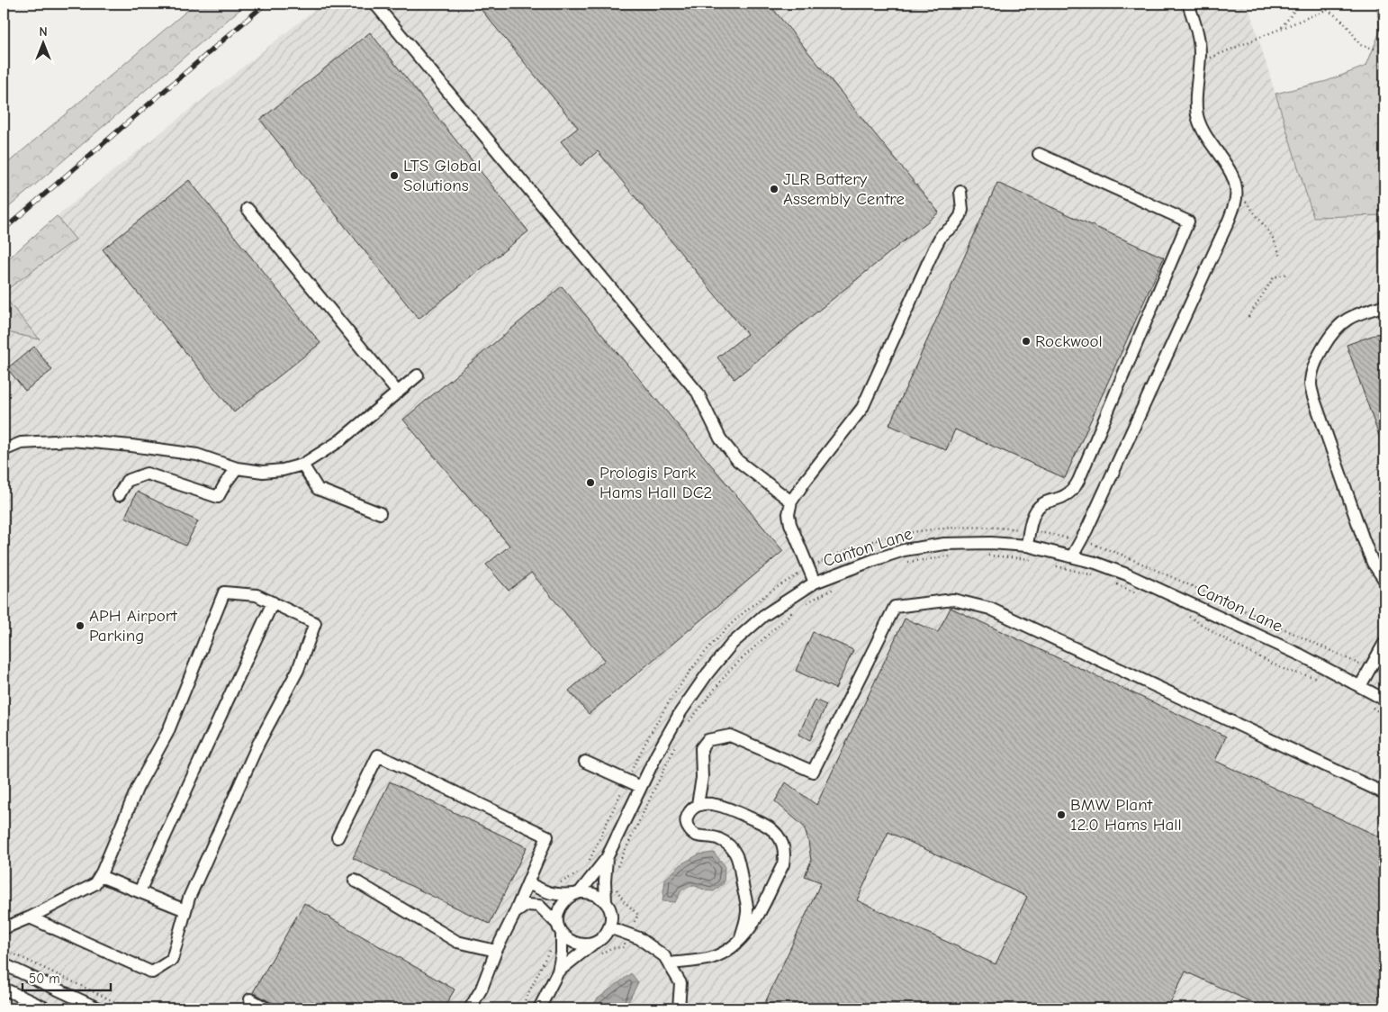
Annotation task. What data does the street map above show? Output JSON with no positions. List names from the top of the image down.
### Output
{
  "streets": {
    "street": ["Canton Lane"]
  },
  "places": [
    "LTS Global Solutions",
    "JLR Battery Assembly Centre",
    "Rockwool",
    "Prologis Park Hams Hall DC2",
    "APH Airport Parking",
    "BMW Plant 12.0 Hams Hall"
  ],
  "scale_bar": "50 m",
  "north": "top"
}
